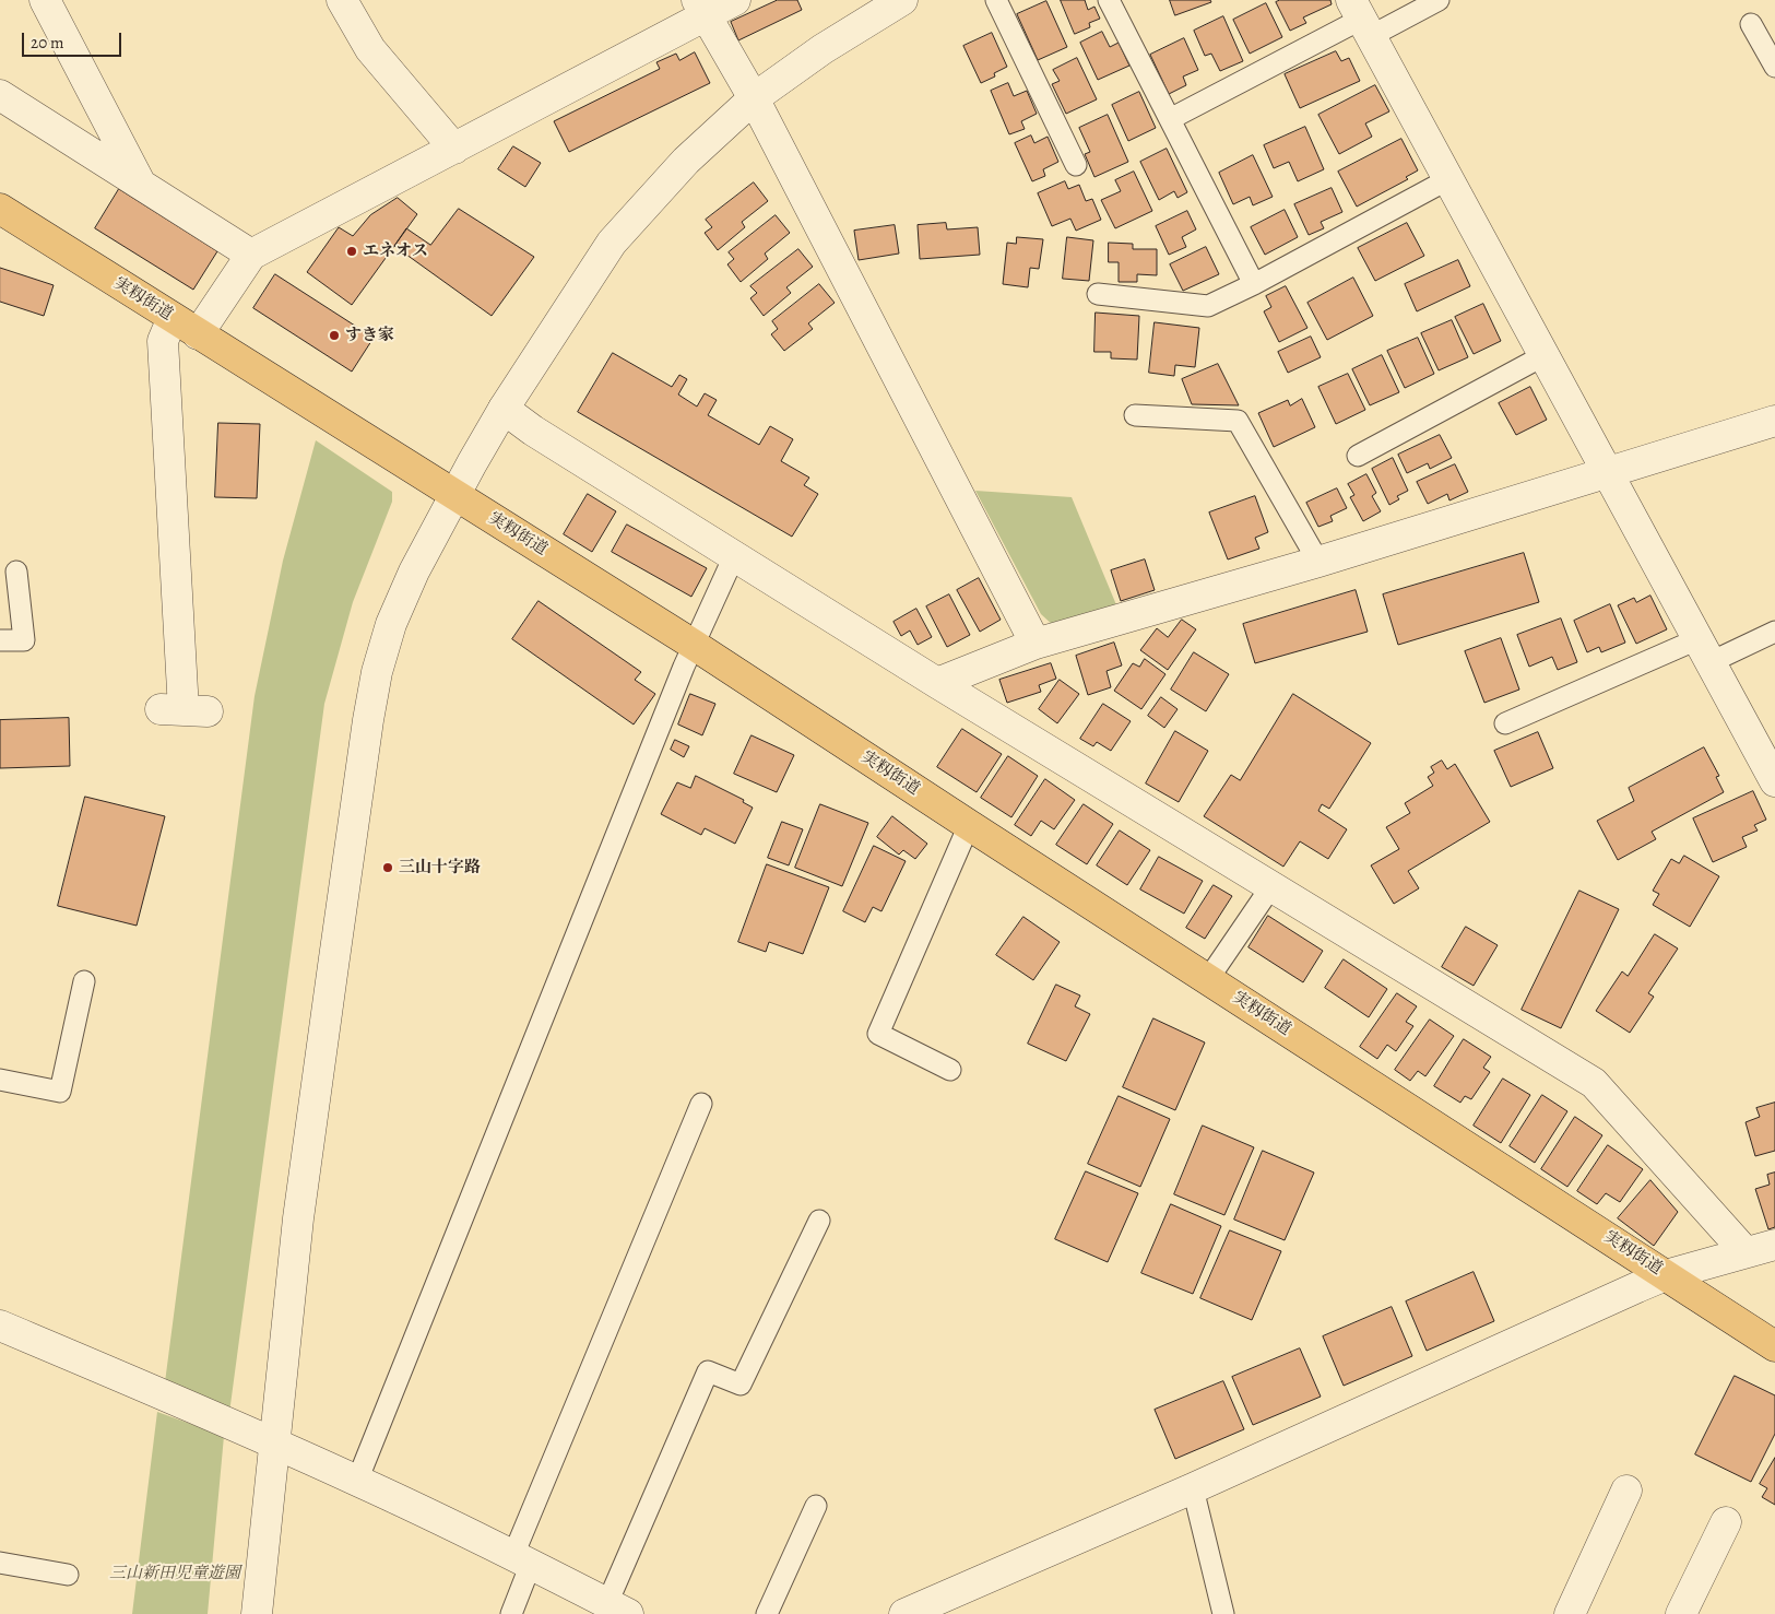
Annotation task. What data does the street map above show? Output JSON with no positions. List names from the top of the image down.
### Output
{
  "streets": {
    "main road": ["実籾街道"]
  },
  "parks": ["三山新田児童遊園"],
  "places": ["エネオス", "すき家", "三山十字路"],
  "scale_bar": "20 m"
}
